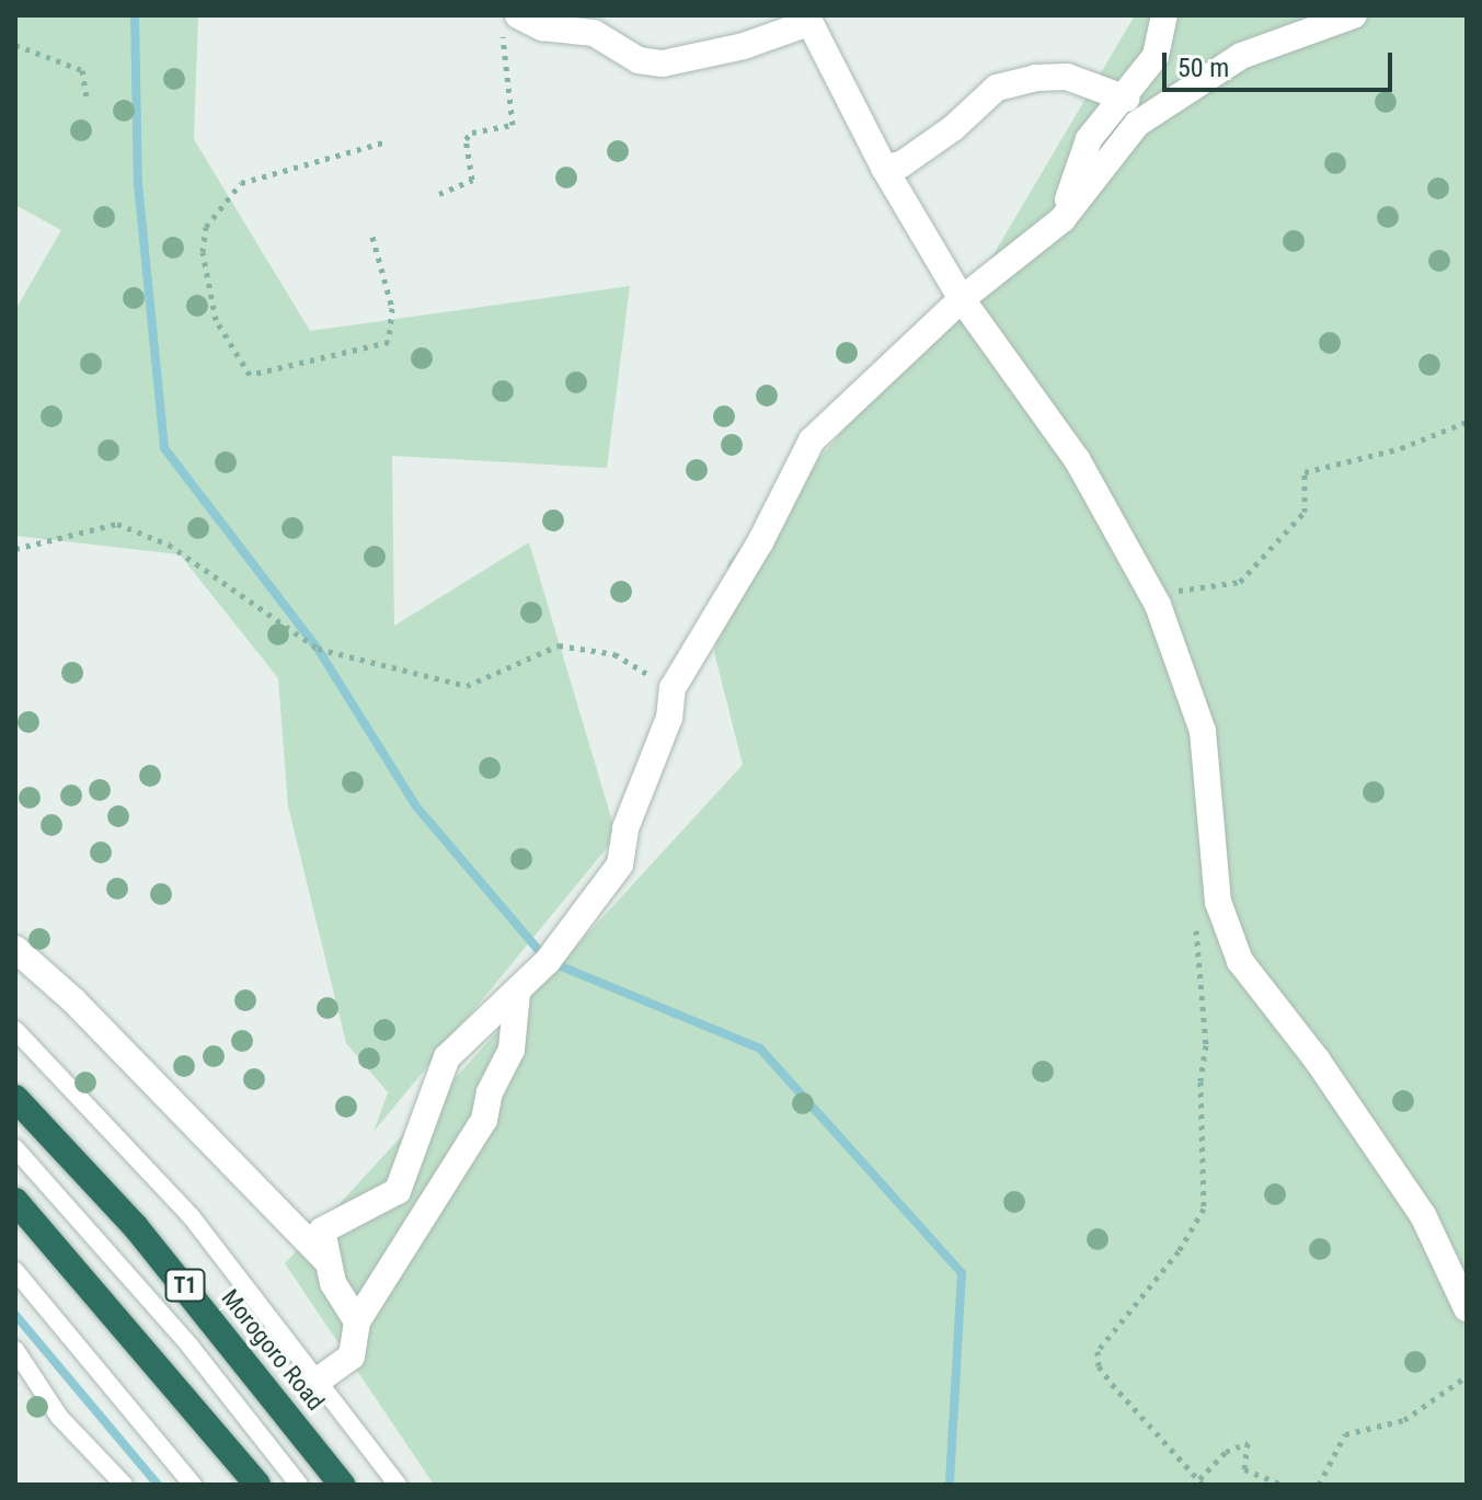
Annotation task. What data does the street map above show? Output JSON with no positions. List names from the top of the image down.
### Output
{
  "streets": {
    "highway": ["T1", "Morogoro Road"]
  },
  "scale_bar": "50 m"
}
